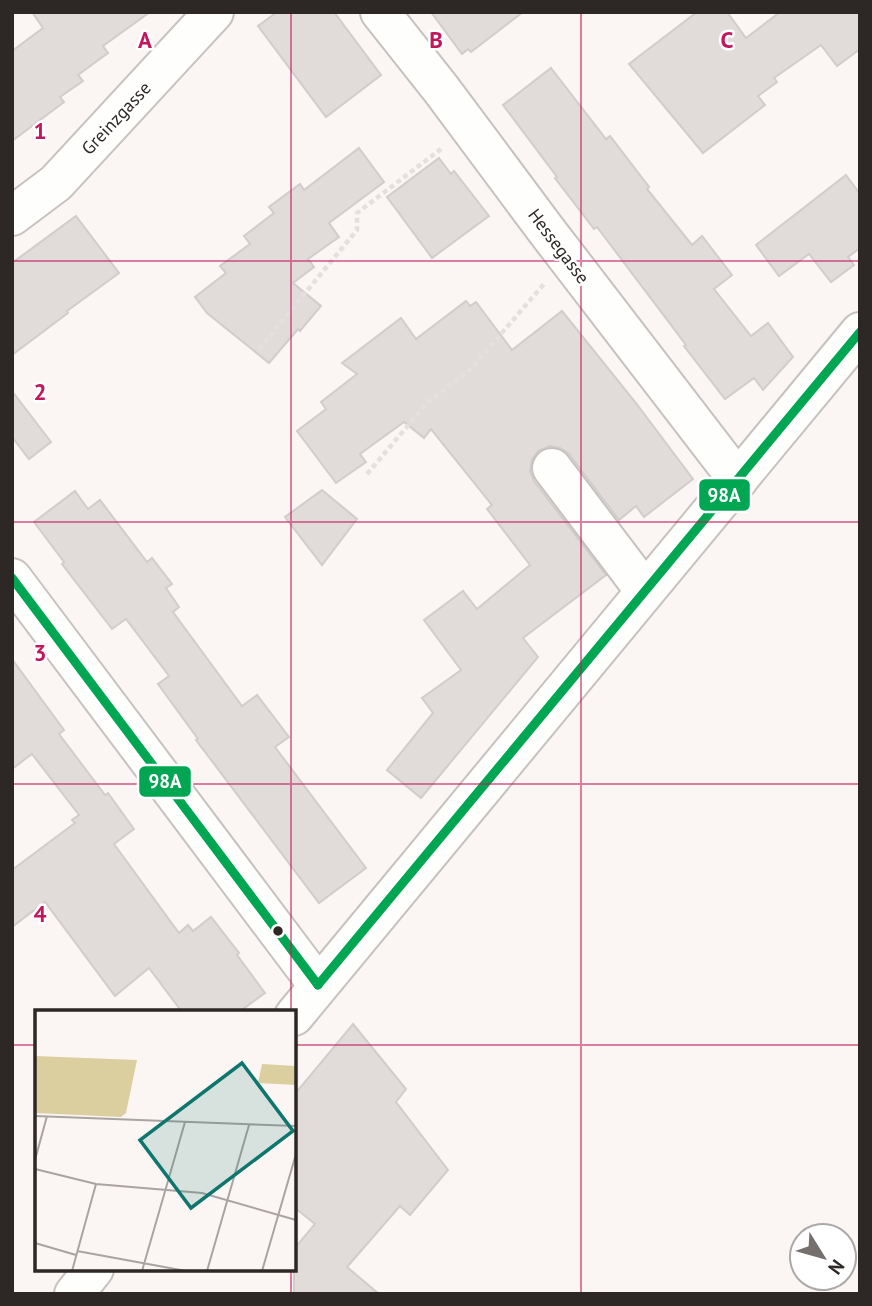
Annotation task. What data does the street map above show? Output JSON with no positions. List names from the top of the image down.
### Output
{
  "streets": {
    "street": ["Greinzgasse", "Hessegasse"]
  },
  "lines": ["transit line 98A"],
  "north": "bottom right",
  "grid": {
    "columns": ["A", "B", "C"],
    "rows": [
      "1",
      "2",
      "3",
      "4"
    ]
  }
}
